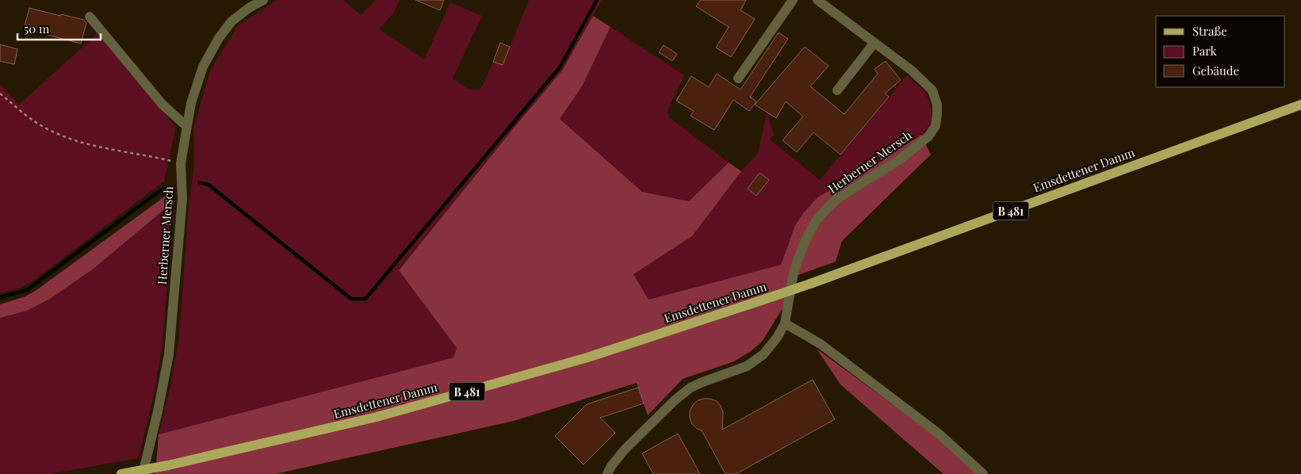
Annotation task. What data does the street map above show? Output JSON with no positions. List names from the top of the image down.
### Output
{
  "streets": {
    "main road": ["Emsdettener Damm", "B 481"],
    "street": ["Herberner Mersch"]
  },
  "legend": ["Straße", "Park", "Gebäude"],
  "scale_bar": "50 m"
}
